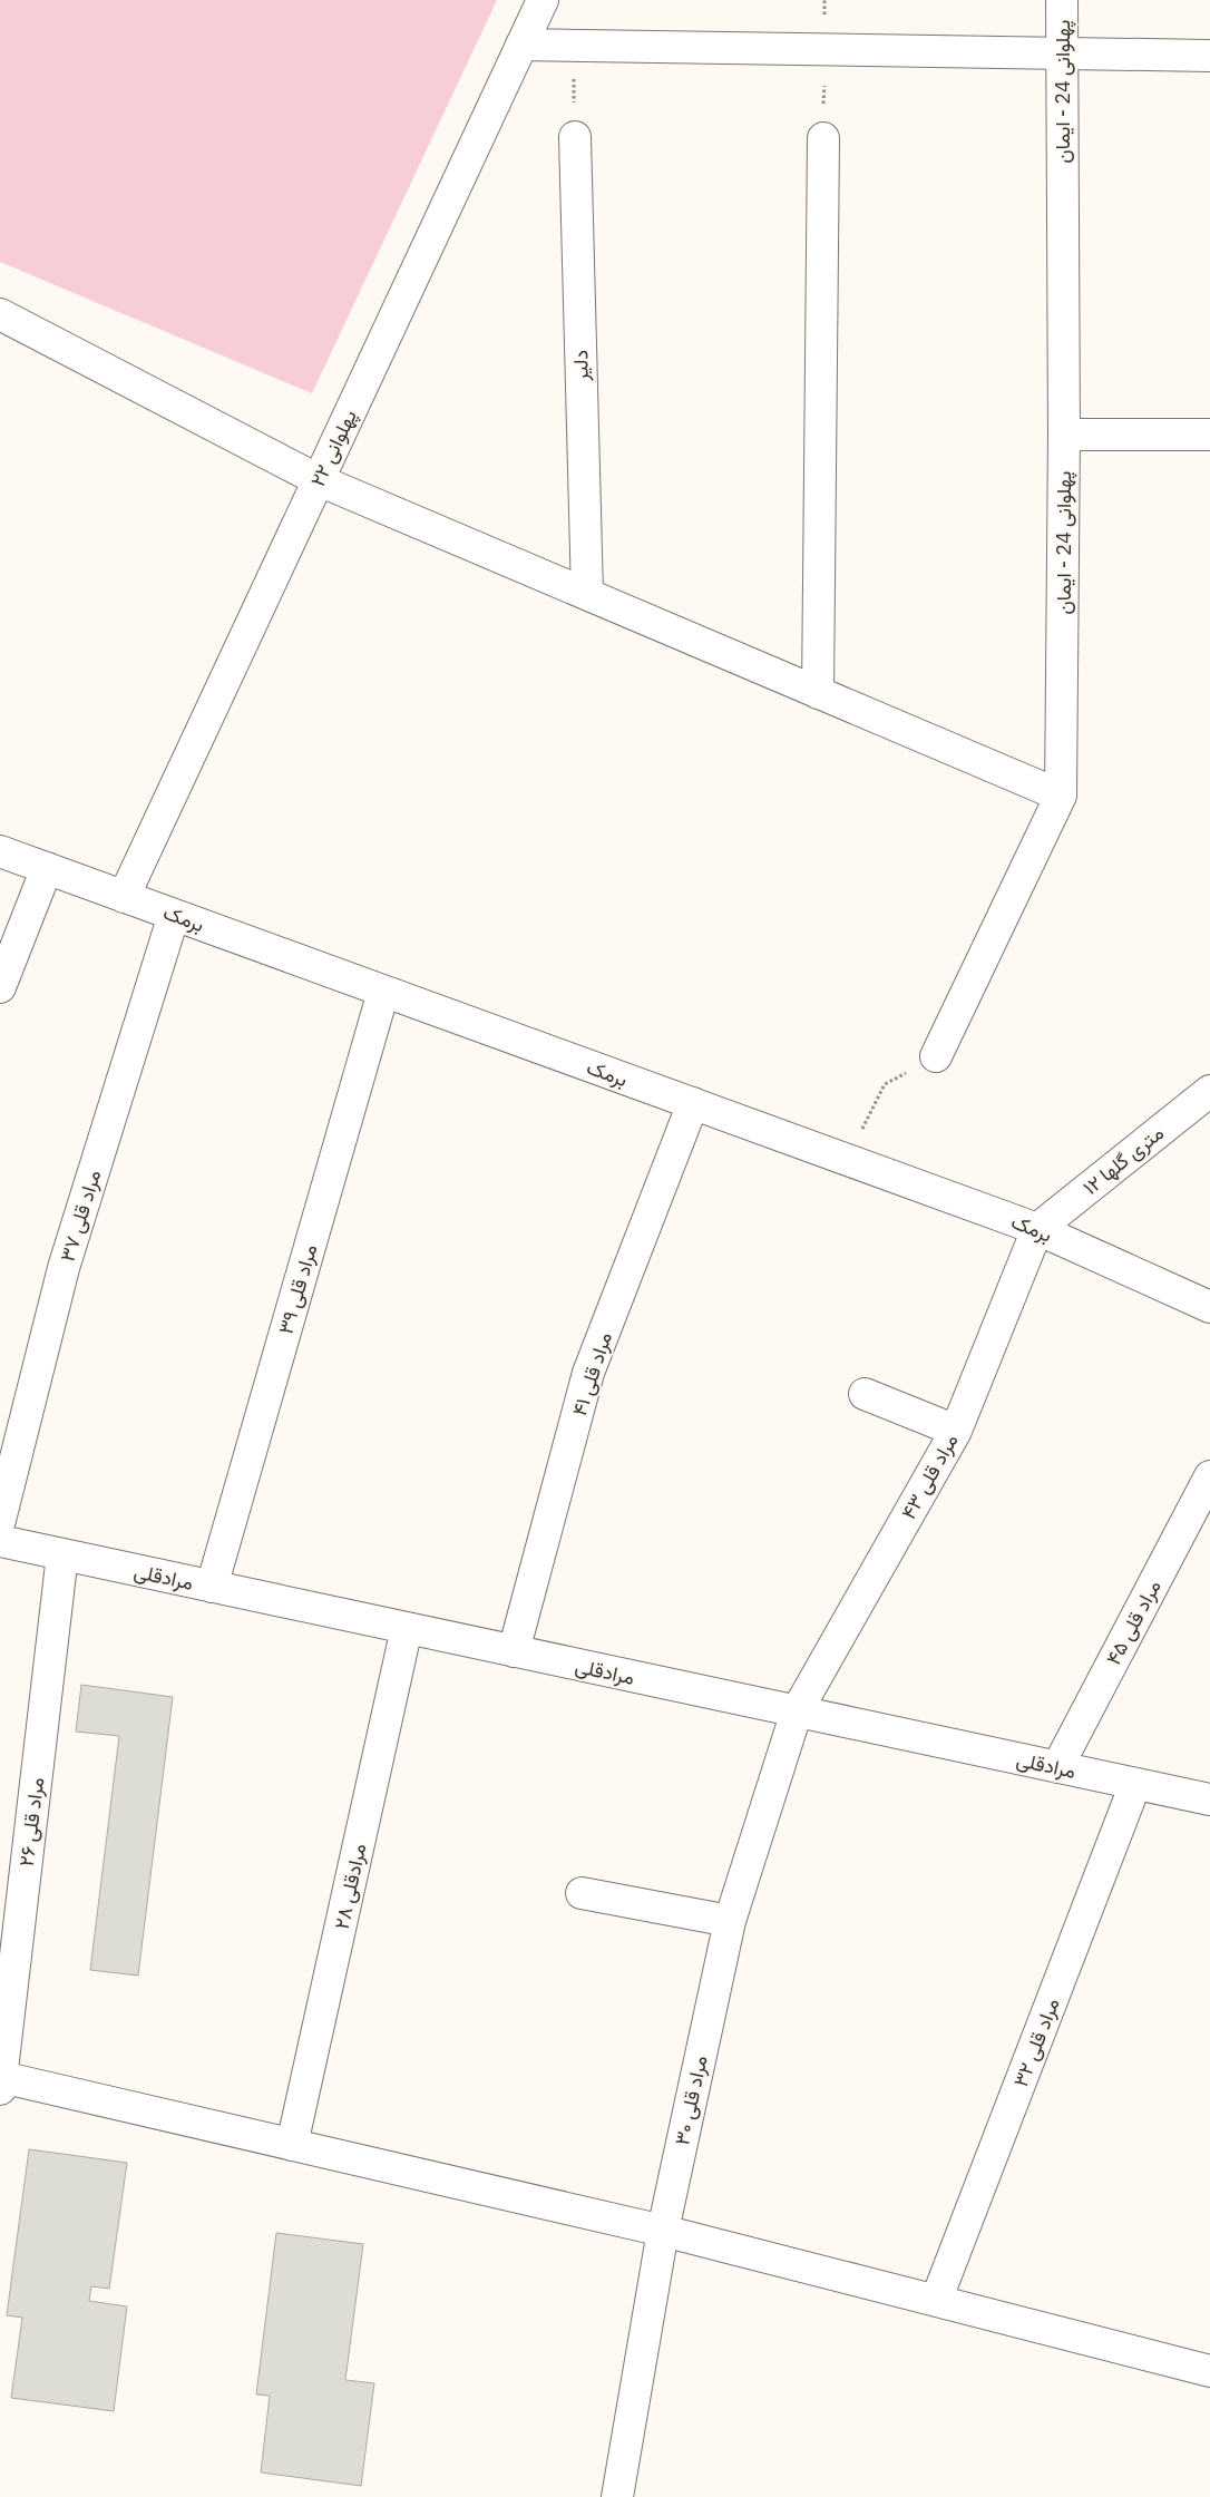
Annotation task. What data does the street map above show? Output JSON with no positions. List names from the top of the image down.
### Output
{
  "streets": {
    "street": [
      "پهلوانی 24 - ایمان",
      "دلیر",
      "پهلوانی ۲۲",
      "برمک",
      "۱۲ متری گلها",
      "مراد قلی ۳۷",
      "مراد قلی ۳۹",
      "مراد قلی ۴۱",
      "مراد قلی ۴۳",
      "مرادقلی",
      "مراد قلی ۴۵",
      "مراد قلی ۲۶",
      "مرادقلی ۲۸",
      "مراد قلی ۳۲",
      "مراد قلی ۳۰"
    ]
  },
  "crossings": [
    ["پهلوانی ۲۲", "برمک"],
    ["برمک", "۱۲ متری گلها"],
    ["برمک", "مراد قلی ۳۷"],
    ["برمک", "مراد قلی ۳۹"],
    ["برمک", "مراد قلی ۴۱"],
    ["برمک", "مراد قلی ۴۳"],
    ["۱۲ متری گلها", "مراد قلی ۴۳"],
    ["مراد قلی ۳۹", "مرادقلی"],
    ["مراد قلی ۴۱", "مرادقلی"],
    ["مراد قلی ۴۳", "مرادقلی"],
    ["مراد قلی ۴۳", "مراد قلی ۳۰"],
    ["مرادقلی", "مراد قلی ۴۵"],
    ["مرادقلی", "مراد قلی ۲۶"],
    ["مرادقلی", "مرادقلی ۲۸"],
    ["مرادقلی", "مراد قلی ۳۲"],
    ["مرادقلی", "مراد قلی ۳۰"]
  ]
}
